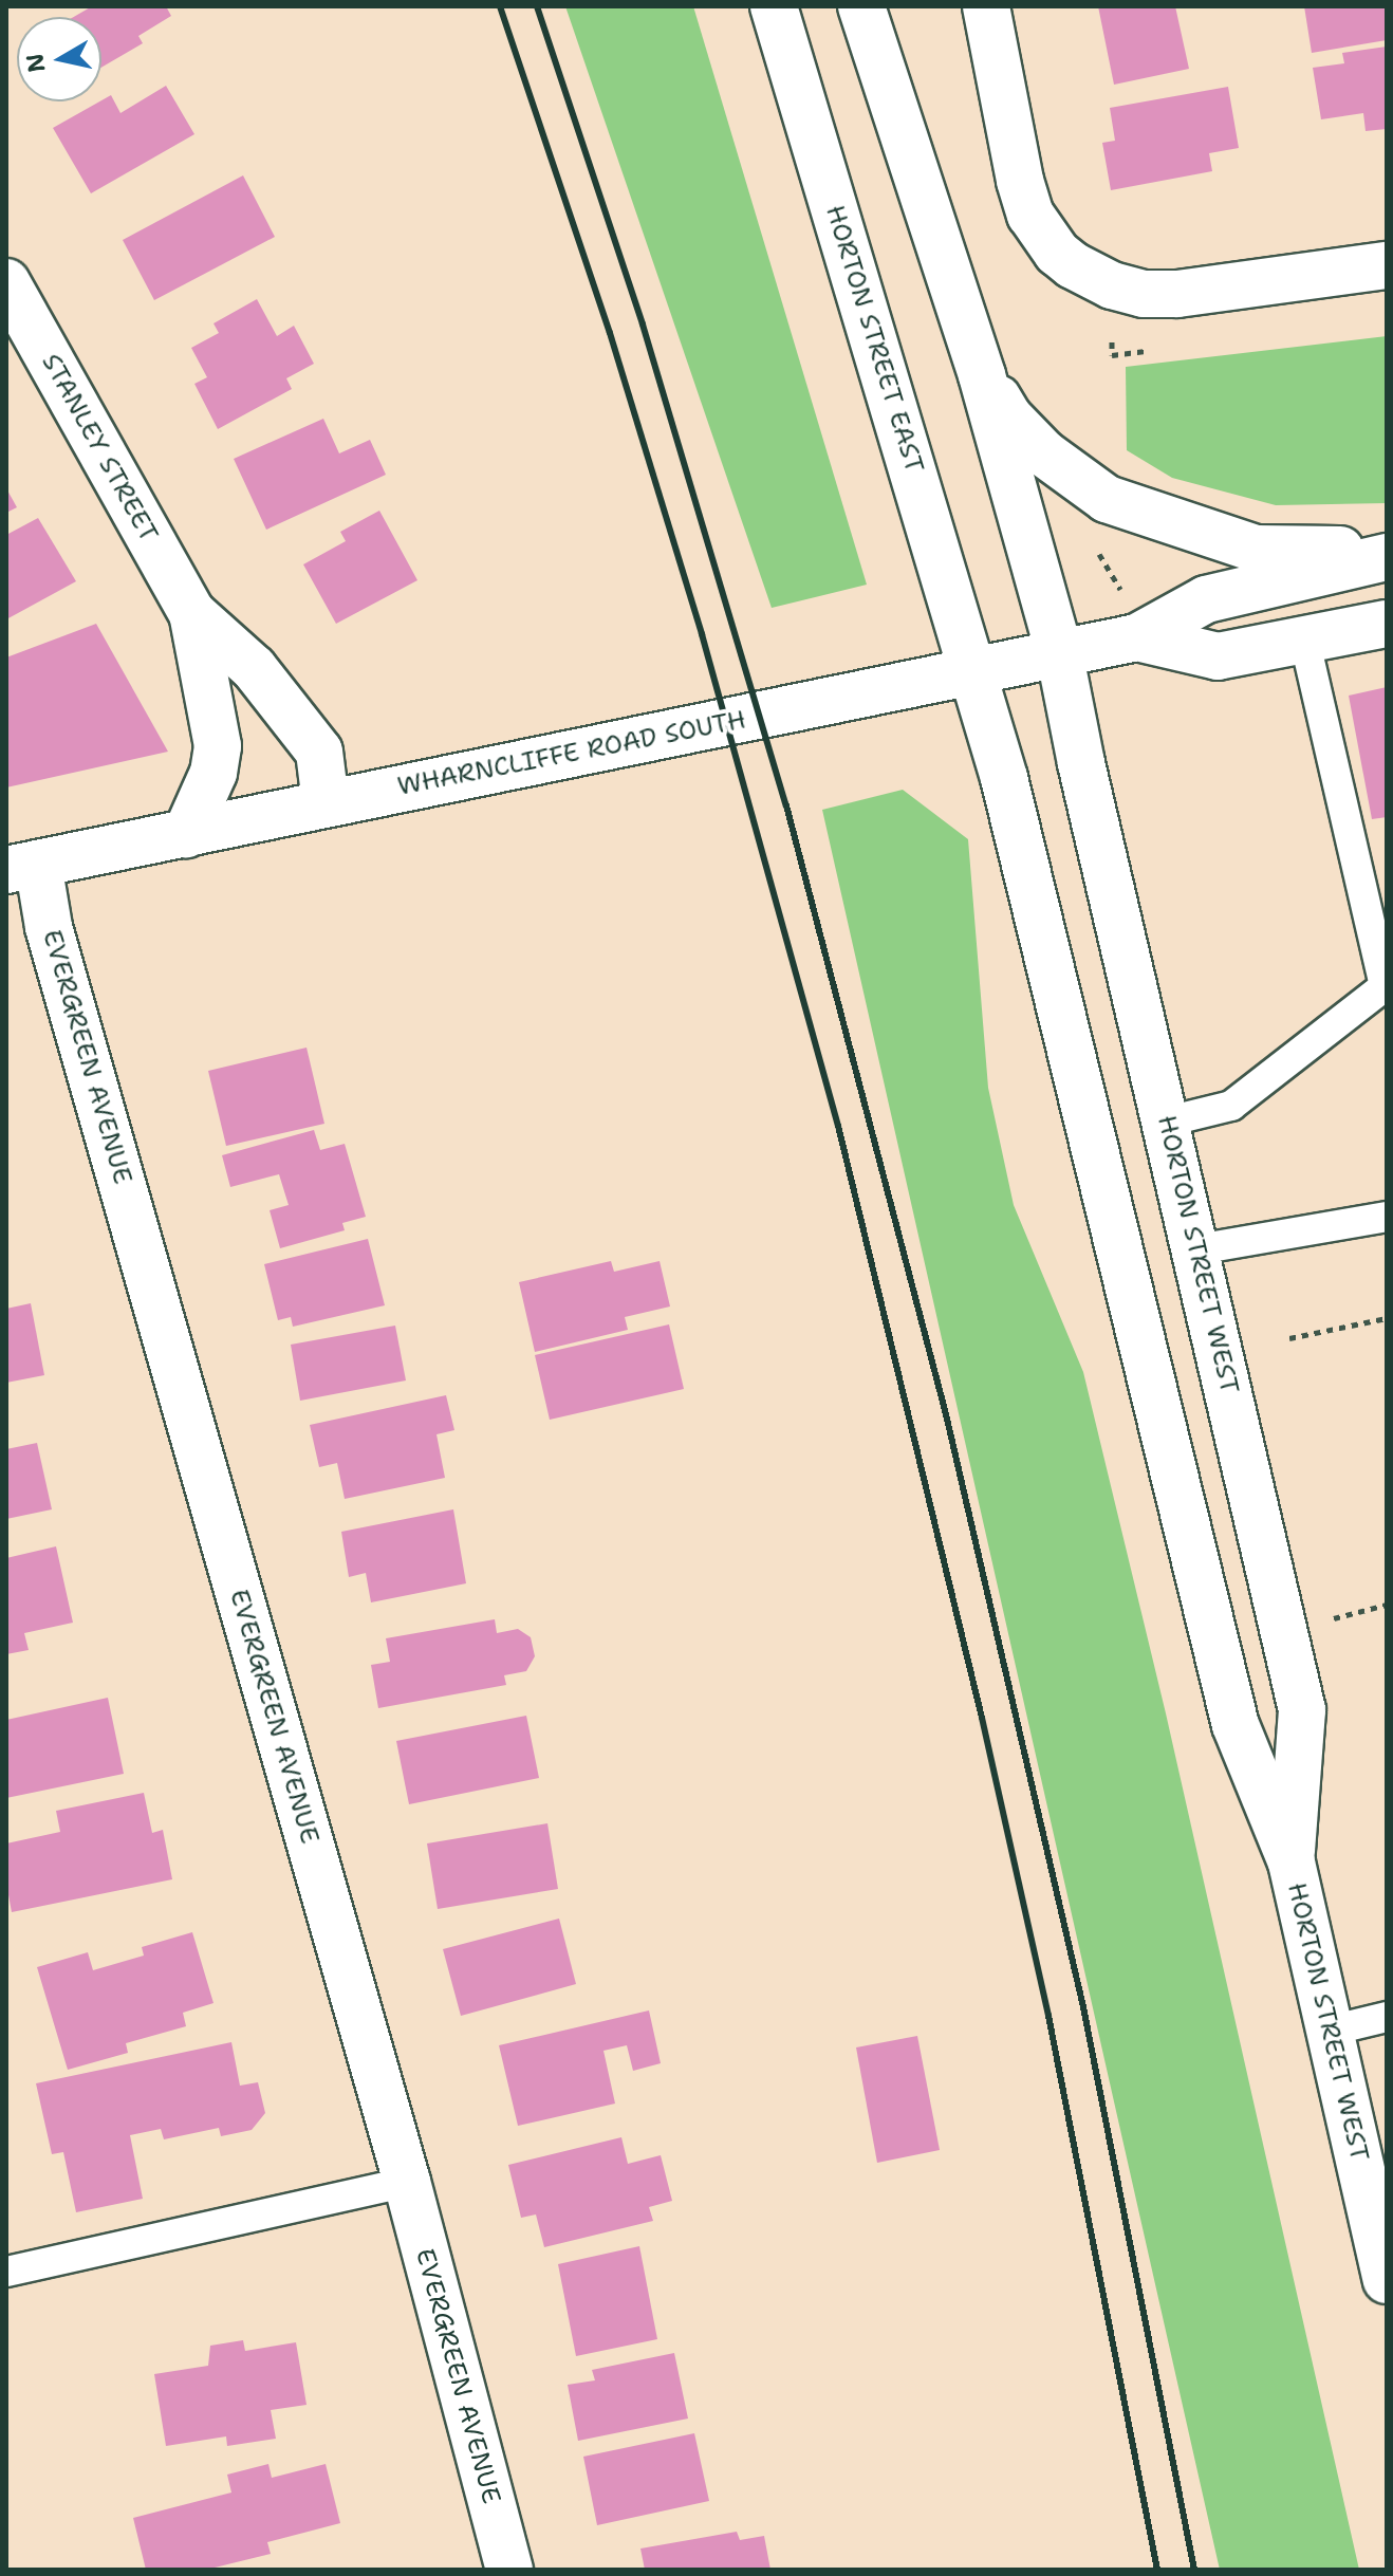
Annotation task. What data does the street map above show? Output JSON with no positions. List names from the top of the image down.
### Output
{
  "streets": {
    "main road": [
      "HORTON STREET EAST",
      "STANLEY STREET",
      "WHARNCLIFFE ROAD SOUTH",
      "EVERGREEN AVENUE",
      "HORTON STREET WEST"
    ]
  },
  "crossings": [
    ["HORTON STREET EAST", "WHARNCLIFFE ROAD SOUTH"],
    ["HORTON STREET EAST", "HORTON STREET WEST"],
    ["STANLEY STREET", "WHARNCLIFFE ROAD SOUTH"],
    ["WHARNCLIFFE ROAD SOUTH", "EVERGREEN AVENUE"],
    ["WHARNCLIFFE ROAD SOUTH", "HORTON STREET WEST"]
  ],
  "north": "left"
}
